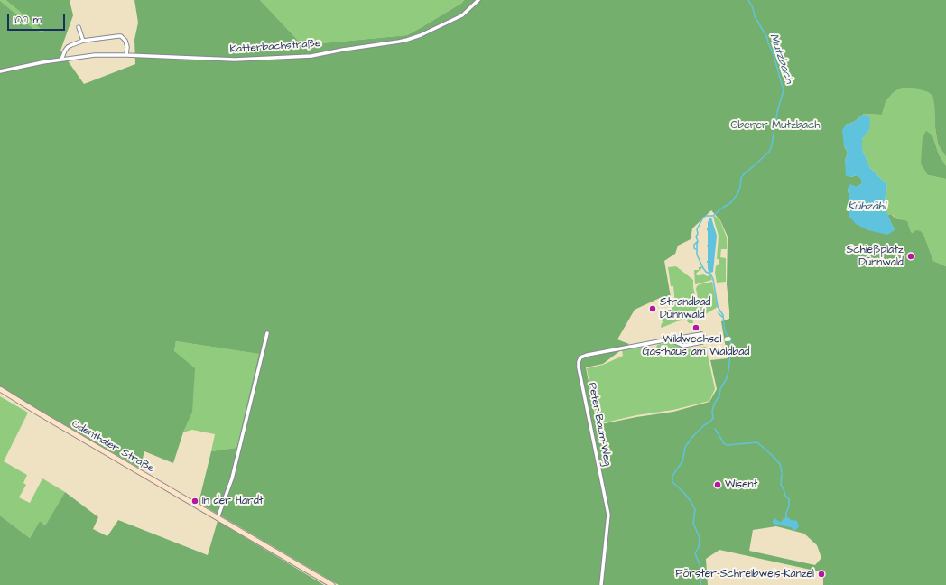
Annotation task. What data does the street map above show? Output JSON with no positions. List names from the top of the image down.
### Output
{
  "streets": {
    "main road": ["Odenthaler Straße"],
    "street": ["Katterbachstraße", "Peter-Baum-Weg"]
  },
  "water": ["Mutzbach", "Kühzähl"],
  "parks": ["Oberer Mutzbach"],
  "places": [
    "Schießplatz Dünnwald",
    "Strandbad Dünnwald",
    "Wildwechsel - Gasthaus am Waldbad",
    "Wisent",
    "In der Hardt",
    "Förster-Schreibweis-Kanzel"
  ],
  "scale_bar": "100 m"
}
